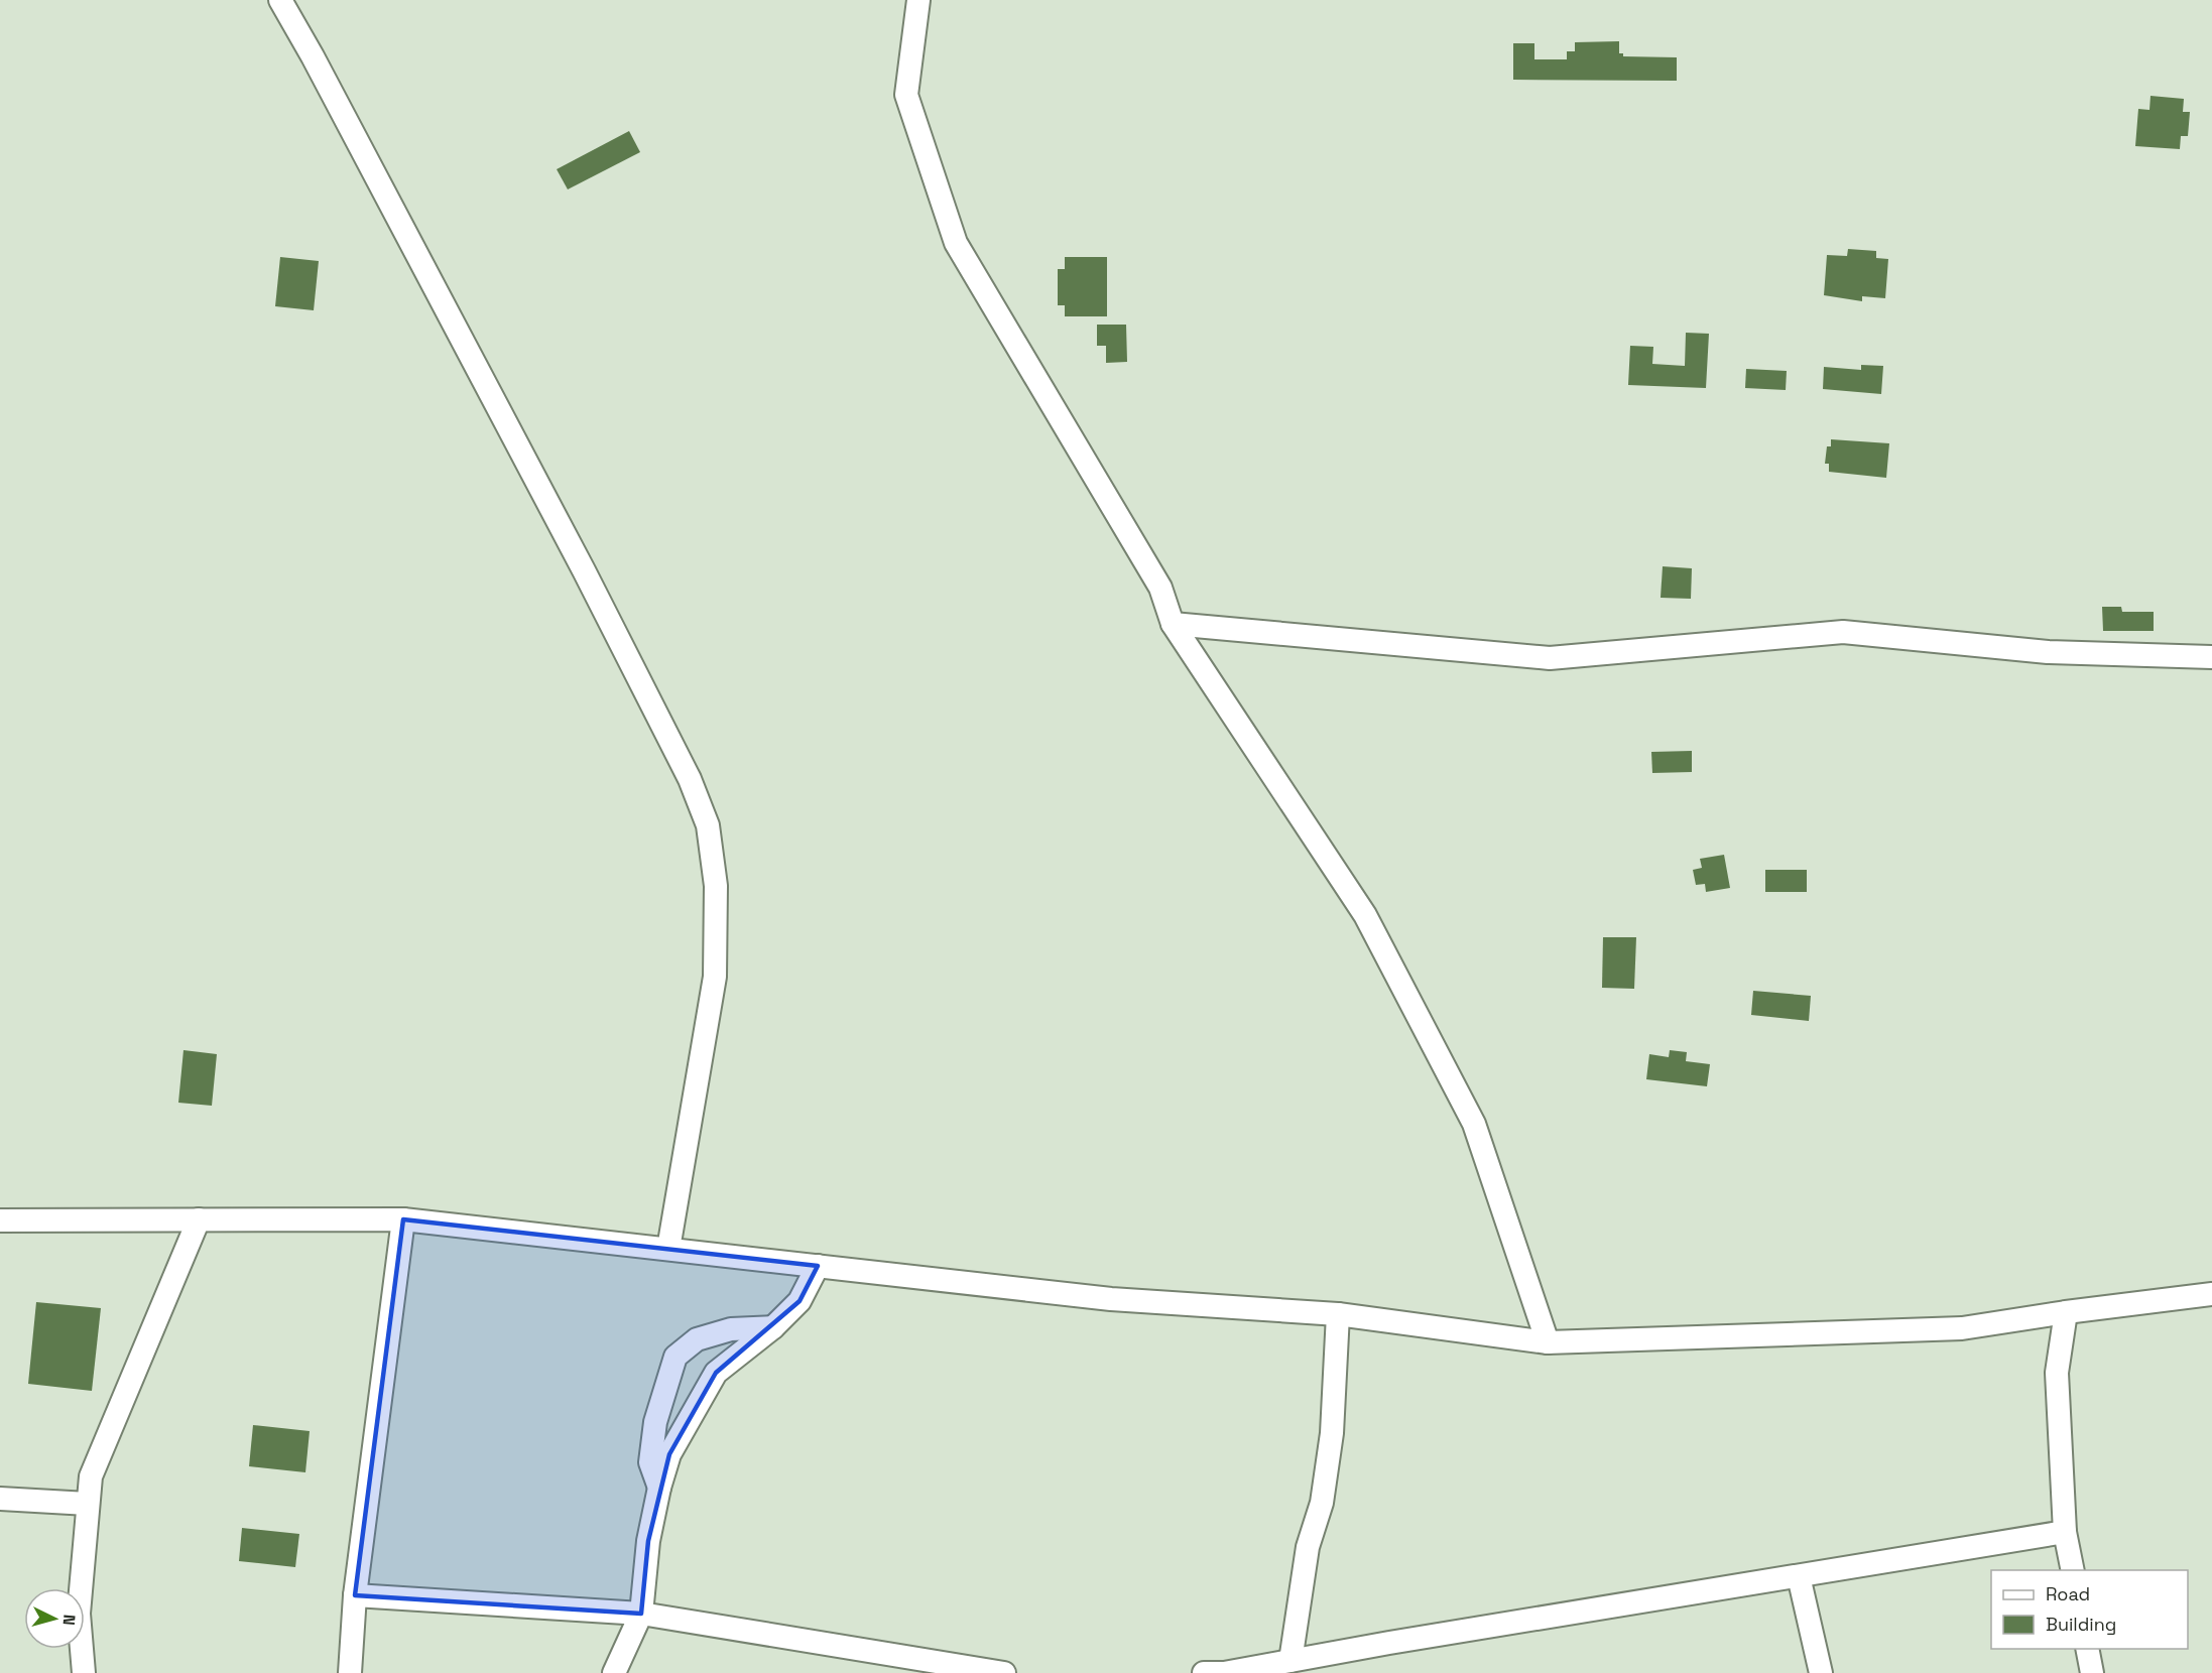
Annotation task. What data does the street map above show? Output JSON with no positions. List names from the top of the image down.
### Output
{
  "legend": ["Road", "Building"],
  "north": "right"
}
